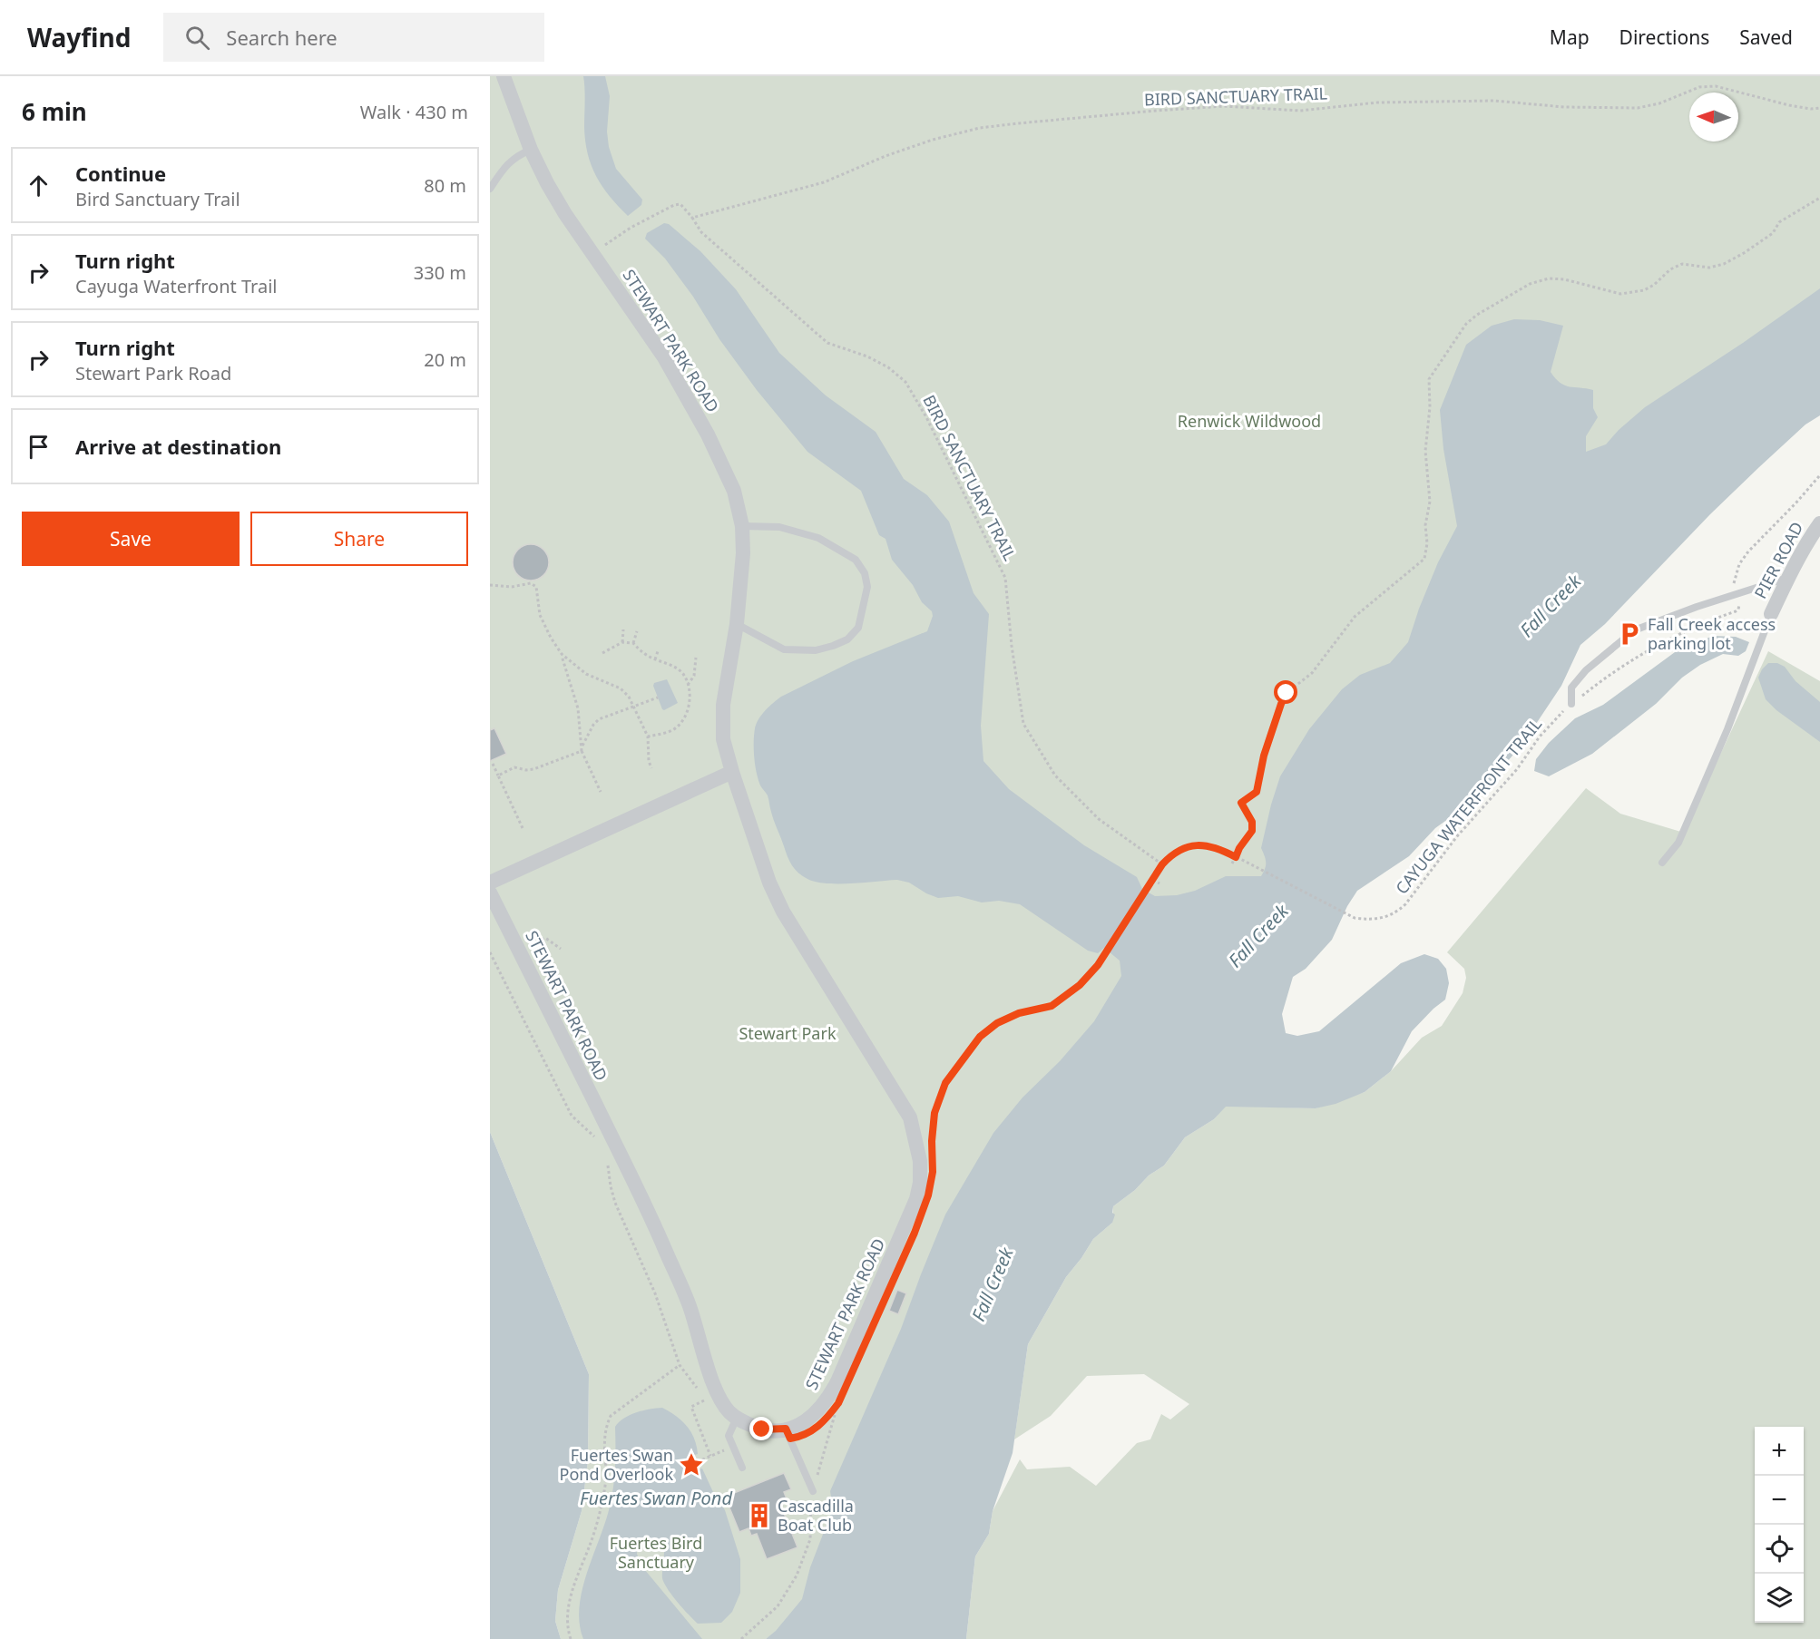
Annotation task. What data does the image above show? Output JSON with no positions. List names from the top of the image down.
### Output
{
  "streets": {
    "street": ["STEWART PARK ROAD", "PIER ROAD"],
    "path": ["BIRD SANCTUARY TRAIL", "CAYUGA WATERFRONT TRAIL"]
  },
  "crossings": [
    ["BIRD SANCTUARY TRAIL", "STEWART PARK ROAD"],
    ["BIRD SANCTUARY TRAIL", "CAYUGA WATERFRONT TRAIL"]
  ],
  "water": ["Fall Creek", "Fuertes Swan Pond"],
  "parks": ["Renwick Wildwood", "Stewart Park", "Fuertes Bird Sanctuary"],
  "places": {
    "parking": ["Fall Creek access parking lot"],
    "place": ["Fuertes Swan Pond Overlook"],
    "building": ["Cascadilla Boat Club"]
  },
  "north": "left",
  "page": {
    "header": "Wayfind",
    "search": "Search here",
    "nav": ["Map", "Directions", "Saved"],
    "heading": ["6 min", "Walk · 430 m"],
    "list": [
      ["Continue", "Bird Sanctuary Trail", "80 m"],
      ["Turn right", "Cayuga Waterfront Trail", "330 m"],
      ["Turn right", "Stewart Park Road", "20 m"],
      "Arrive at destination"
    ],
    "buttons": ["Save", "Share"],
    "map_buttons": ["+", "−"]
  }
}
